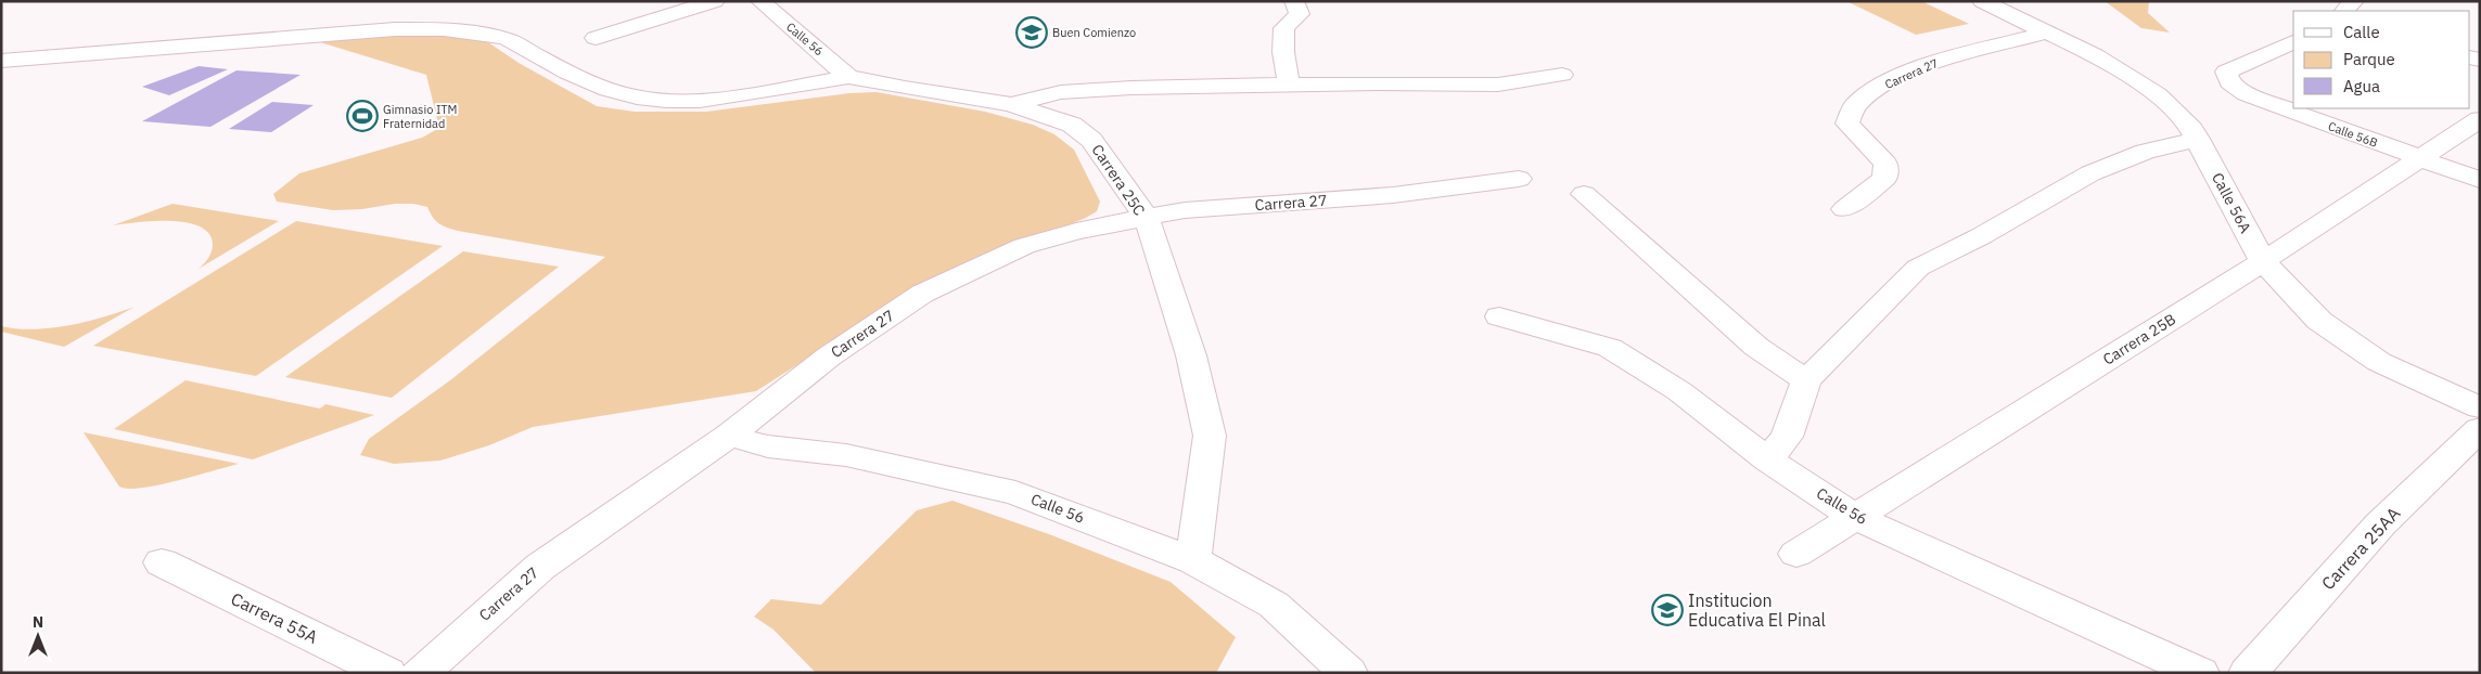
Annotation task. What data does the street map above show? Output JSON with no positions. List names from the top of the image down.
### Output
{
  "streets": {
    "street": [
      "Calle 56",
      "Carrera 27",
      "Calle 56B",
      "Carrera 25C",
      "Calle 56A",
      "Carrera 25B",
      "Carrera 25AA",
      "Carrera 55A"
    ]
  },
  "crossings": [
    ["Calle 56", "Carrera 27"],
    ["Calle 56", "Carrera 25C"],
    ["Calle 56", "Carrera 25B"],
    ["Carrera 27", "Carrera 25C"],
    ["Carrera 27", "Calle 56A"],
    ["Calle 56B", "Carrera 25B"],
    ["Calle 56A", "Carrera 25B"]
  ],
  "places": {
    "school or university": ["Buen Comienzo", "Institucion Educativa El Pinal"],
    "sports": ["Gimnasio ITM Fraternidad"]
  },
  "legend": ["Calle", "Parque", "Agua"],
  "north": "top"
}
